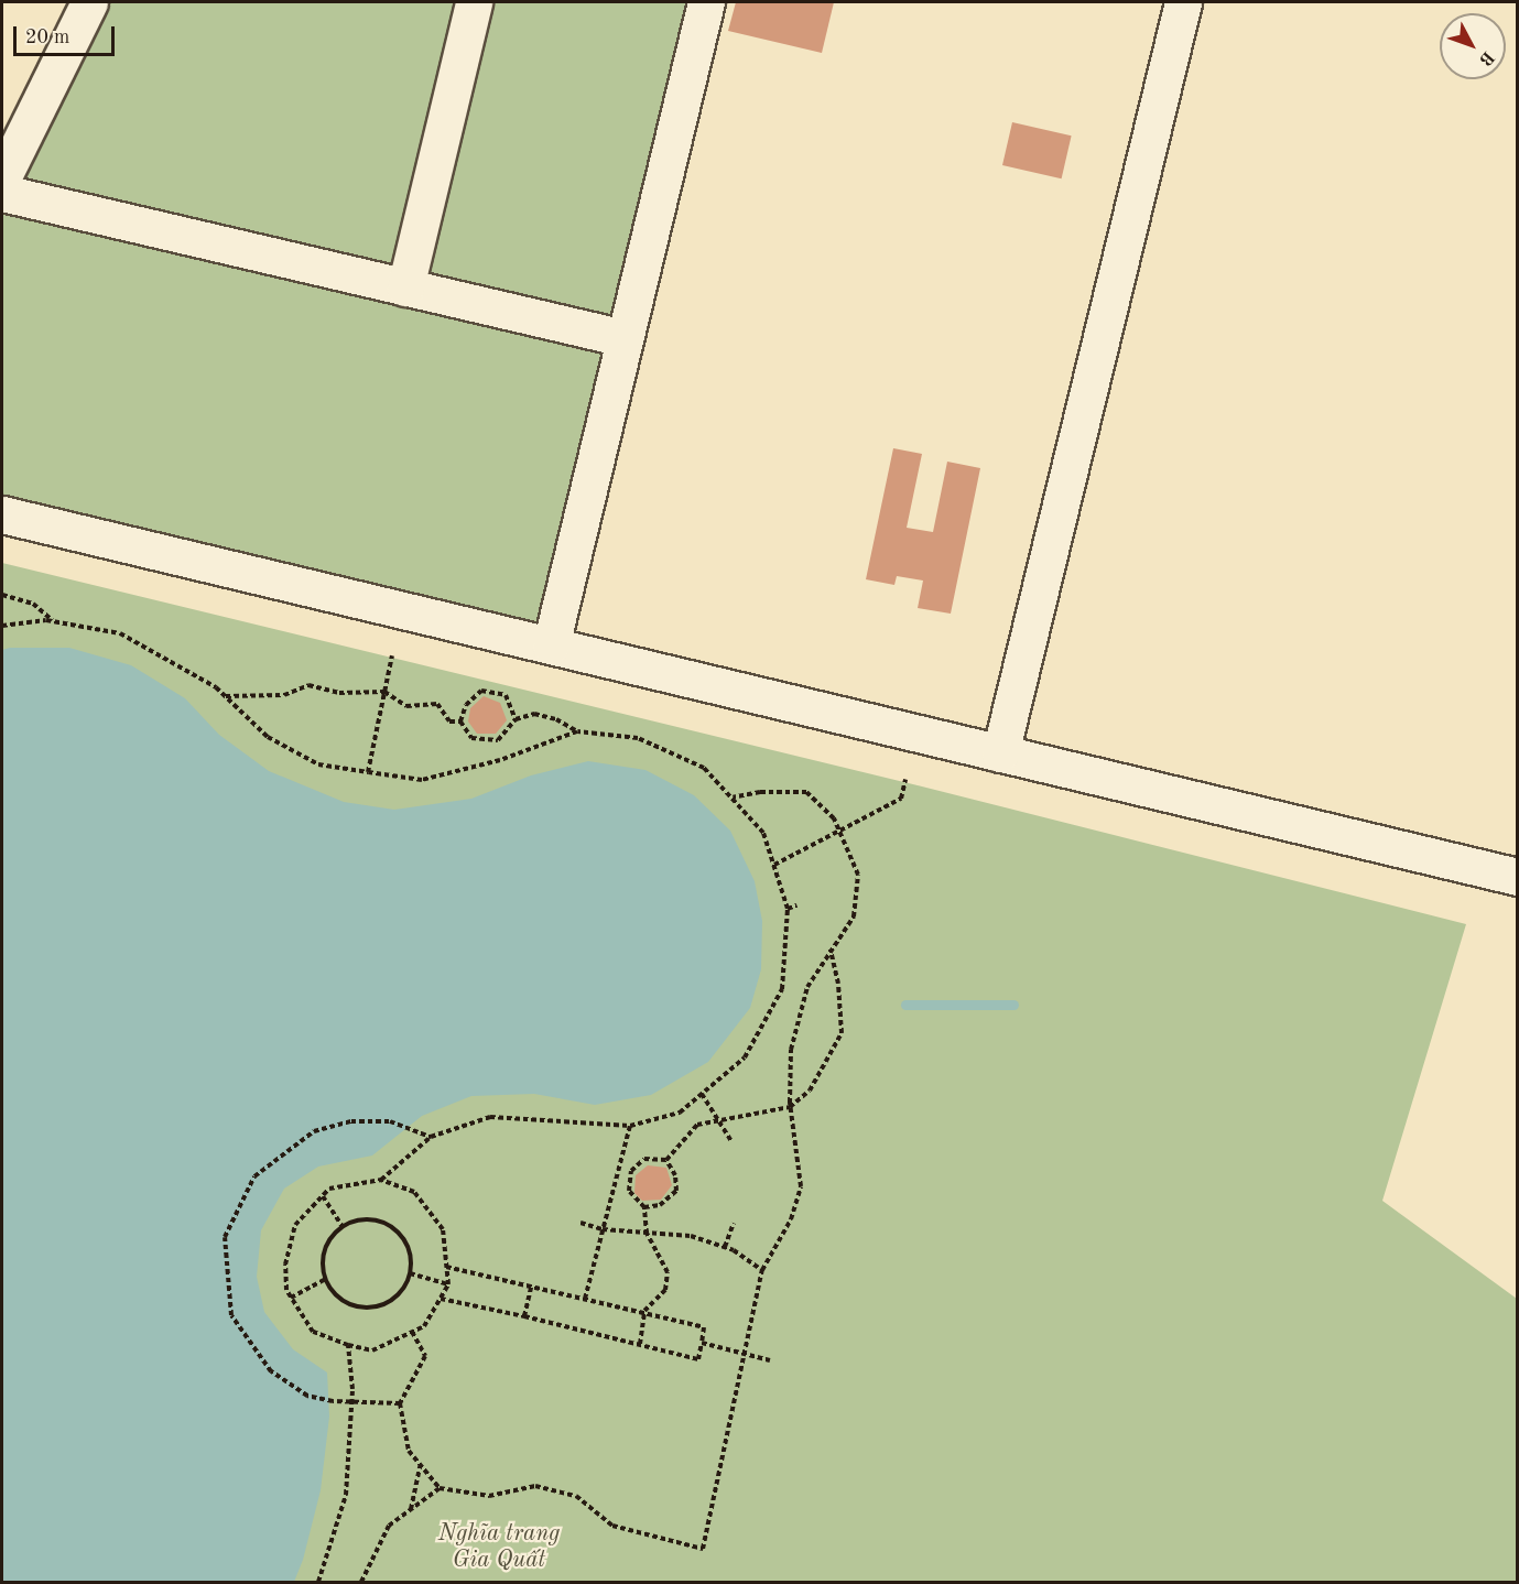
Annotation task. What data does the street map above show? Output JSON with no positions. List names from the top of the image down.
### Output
{
  "parks": ["Nghĩa trang Gia Quất"],
  "scale_bar": "20 m",
  "north": "bottom right"
}
